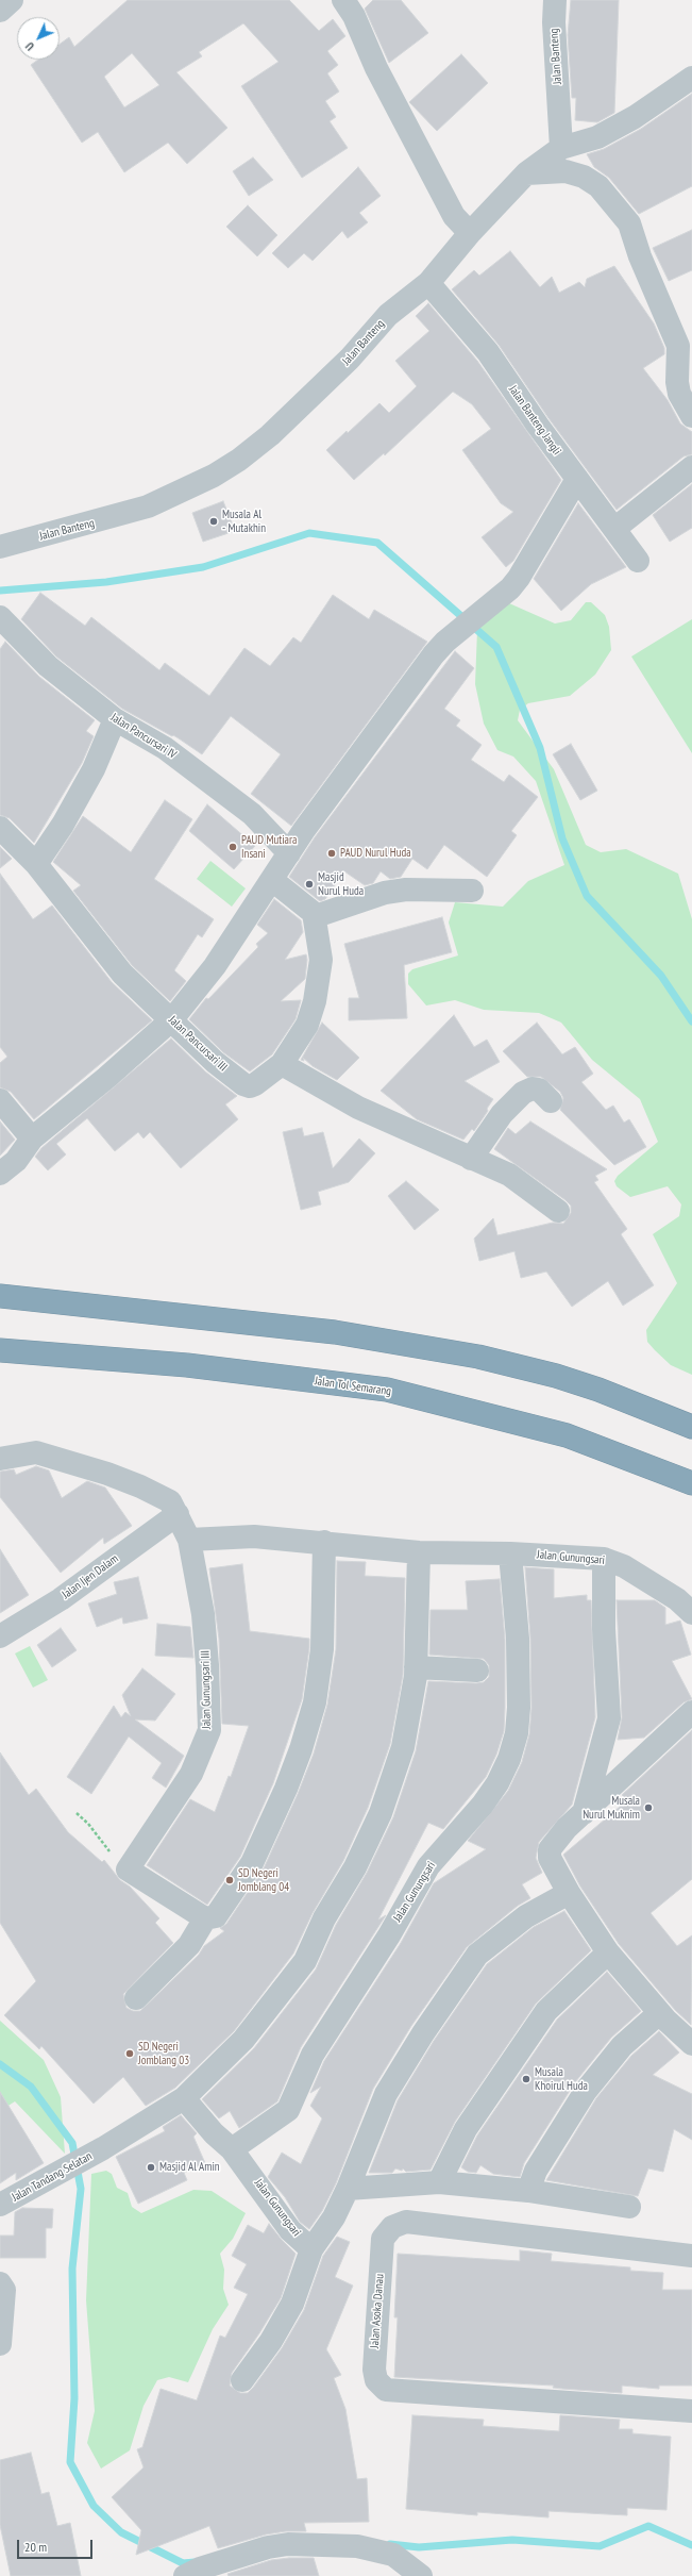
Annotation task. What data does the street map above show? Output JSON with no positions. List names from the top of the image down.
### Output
{
  "streets": {
    "highway": ["Jalan Tol Semarang"],
    "street": [
      "Jalan Banteng",
      "Jalan Banteng Jangli",
      "Jalan Pancursari IV",
      "Jalan Pancursari III",
      "Jalan Gunungsari",
      "Jalan Ijen Dalam",
      "Jalan Gunungsari III",
      "Jalan Tandang Selatan",
      "Jalan Asoka Danau"
    ]
  },
  "crossings": [
    ["Jalan Banteng", "Jalan Banteng Jangli"],
    ["Jalan Gunungsari", "Jalan Gunungsari III"],
    ["Jalan Gunungsari", "Jalan Tandang Selatan"]
  ],
  "places": [
    "Musala Al - Mutakhin",
    "PAUD Mutiara Insani",
    "PAUD Nurul Huda",
    "Masjid Nurul Huda",
    "Musala Nurul Muknim",
    "SD Negeri Jomblang 04",
    "SD Negeri Jomblang 03",
    "Musala Khoirul Huda",
    "Masjid Al Amin"
  ],
  "scale_bar": "20 m",
  "north": "bottom left"
}
